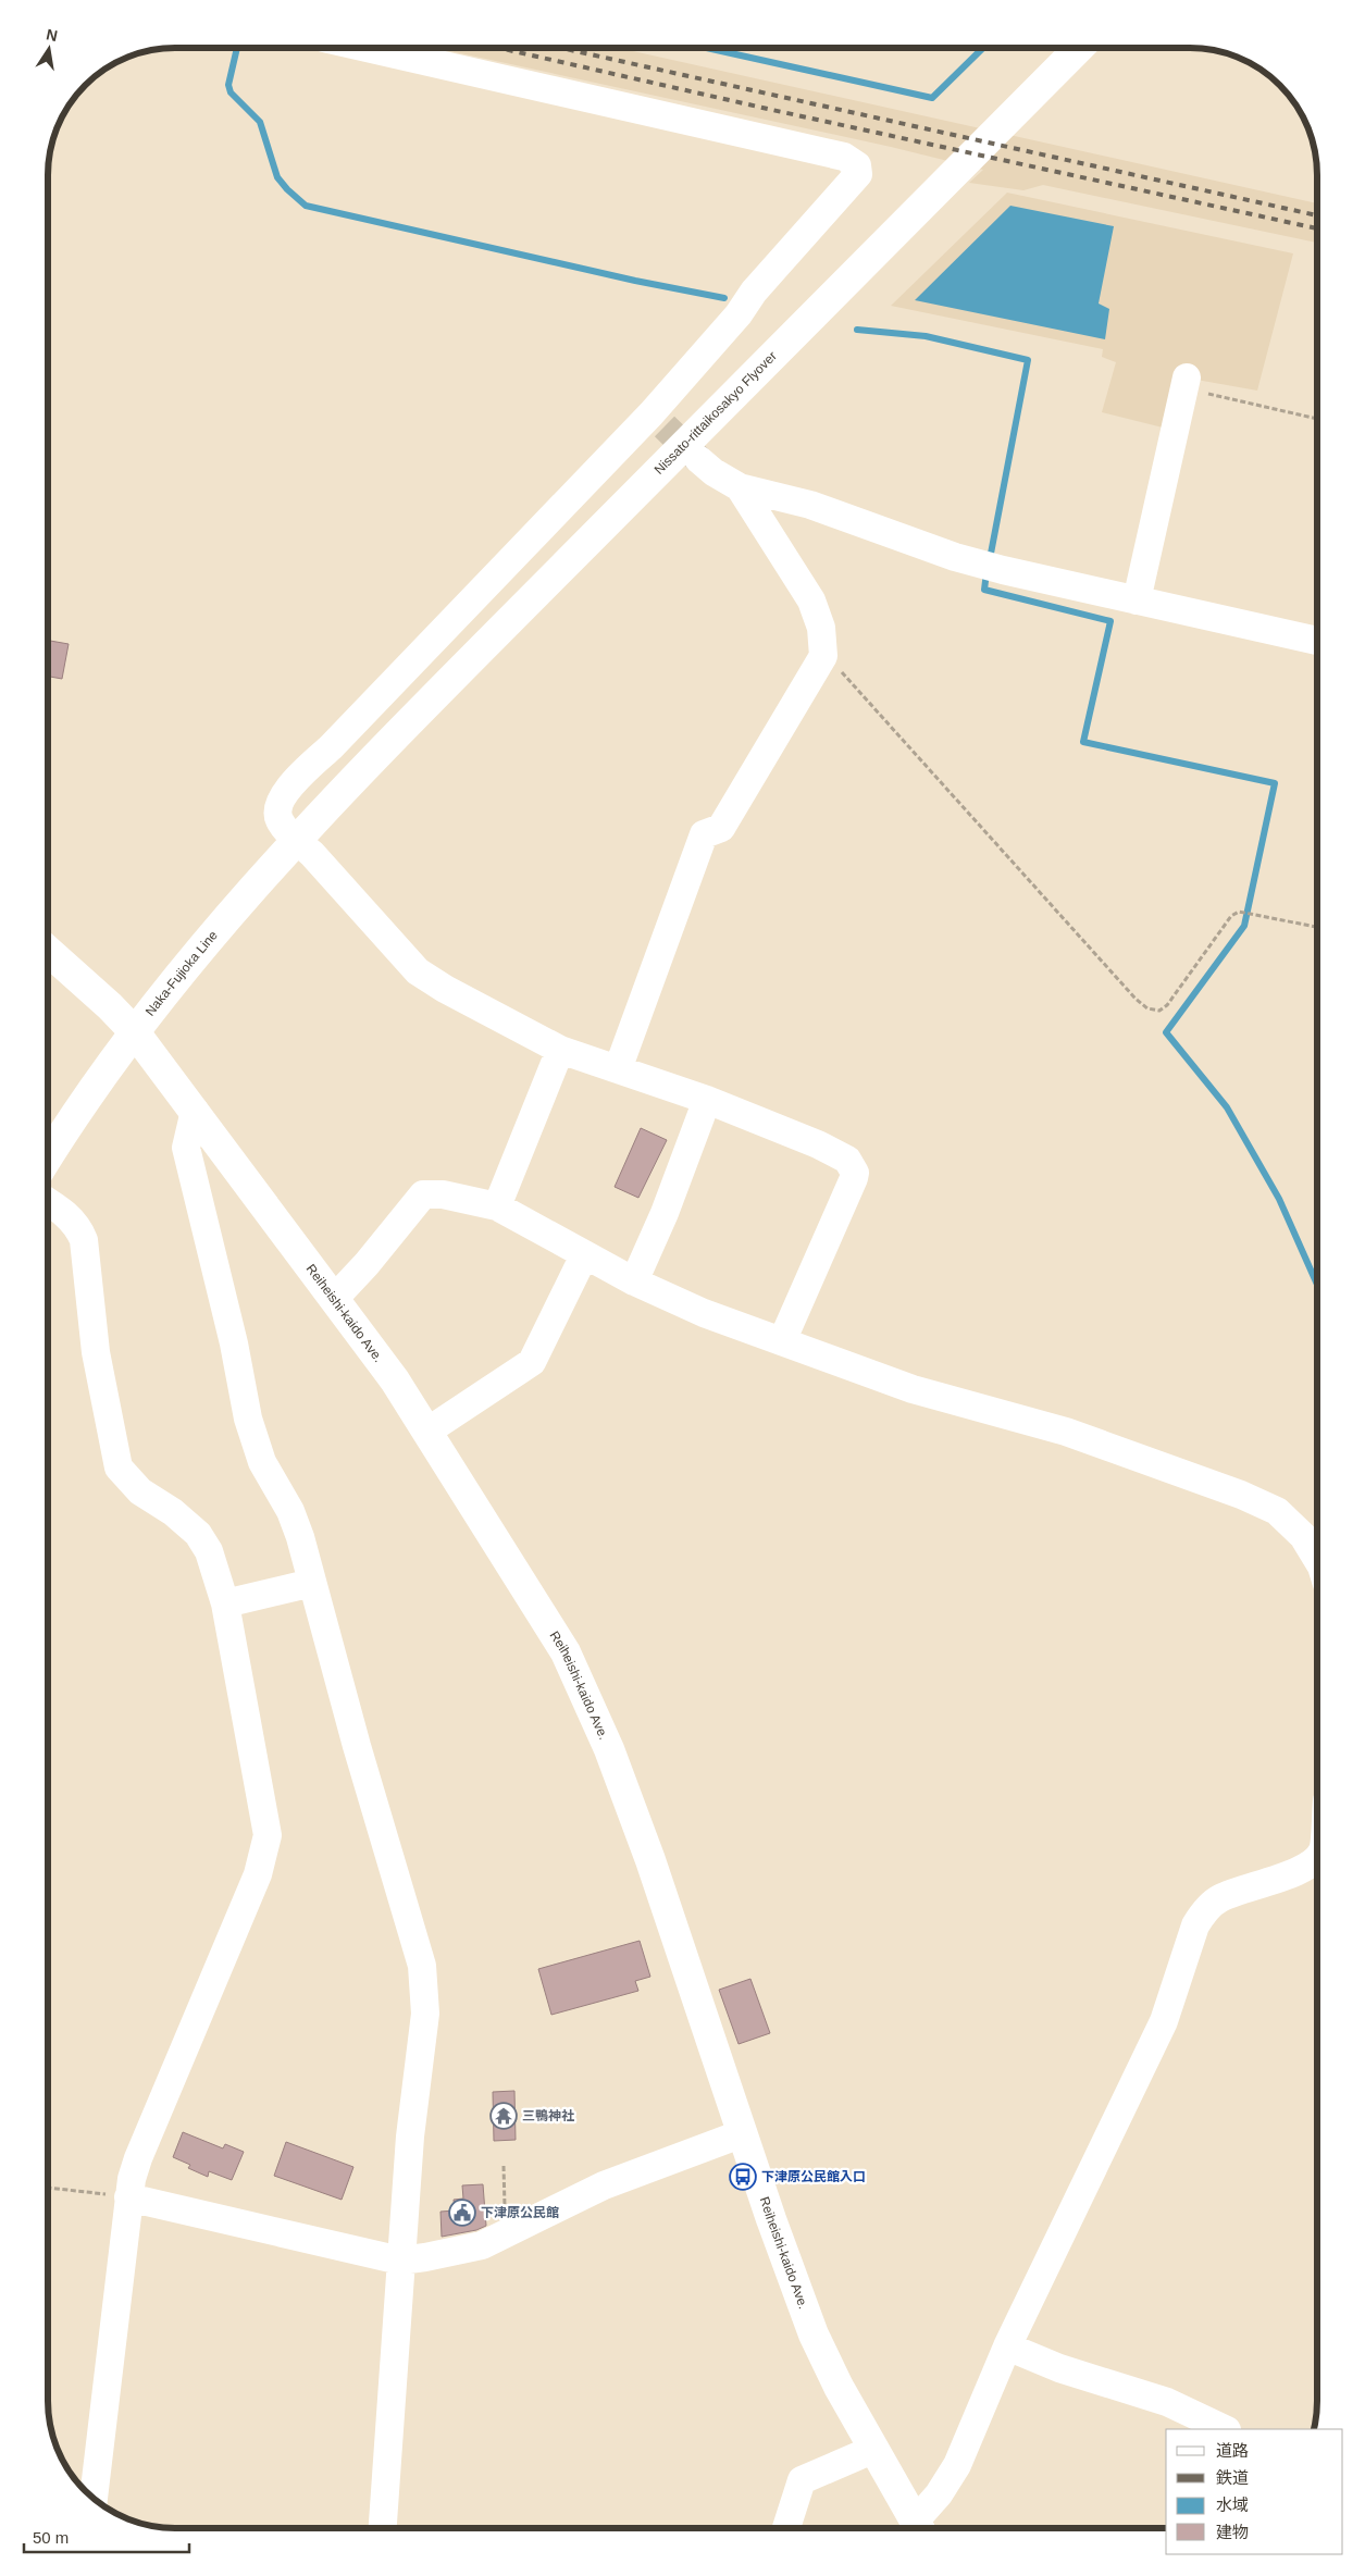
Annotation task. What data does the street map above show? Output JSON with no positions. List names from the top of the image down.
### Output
{
  "streets": {
    "main road": ["Nissato-rittaikosakyo Flyover", "Naka-Fujioka Line", "Reiheishi-kaido Ave."]
  },
  "crossings": [
    ["Nissato-rittaikosakyo Flyover", "Naka-Fujioka Line"],
    ["Naka-Fujioka Line", "Reiheishi-kaido Ave."]
  ],
  "places": {
    "temple": ["三鴨神社"],
    "bus stop": ["下津原公民館入口"],
    "public building": ["下津原公民館"]
  },
  "legend": [
    "道路",
    "鉄道",
    "水域",
    "建物"
  ],
  "scale_bar": "50 m",
  "north": "top"
}
